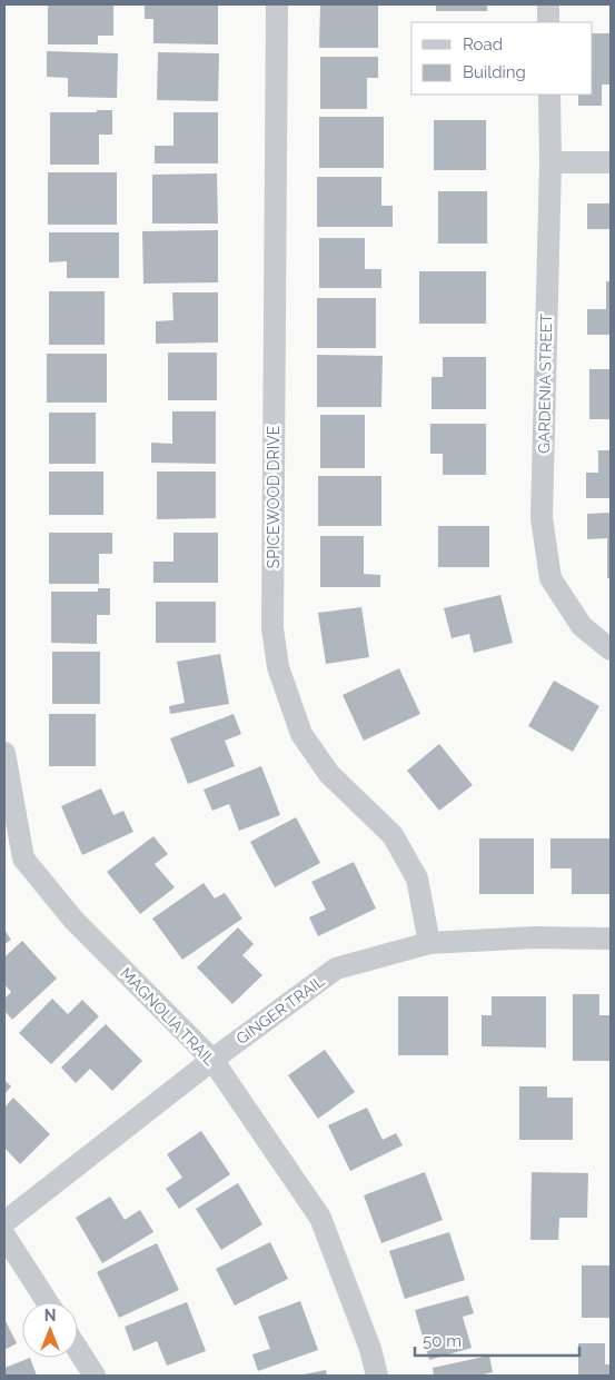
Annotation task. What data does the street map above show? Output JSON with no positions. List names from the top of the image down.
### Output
{
  "streets": {
    "street": [
      "GARDENIA STREET",
      "SPICEWOOD DRIVE",
      "GINGER TRAIL",
      "MAGNOLIA TRAIL"
    ]
  },
  "crossings": [
    ["SPICEWOOD DRIVE", "GINGER TRAIL"],
    ["GINGER TRAIL", "MAGNOLIA TRAIL"]
  ],
  "legend": ["Road", "Building"],
  "scale_bar": "50 m",
  "north": "top"
}
